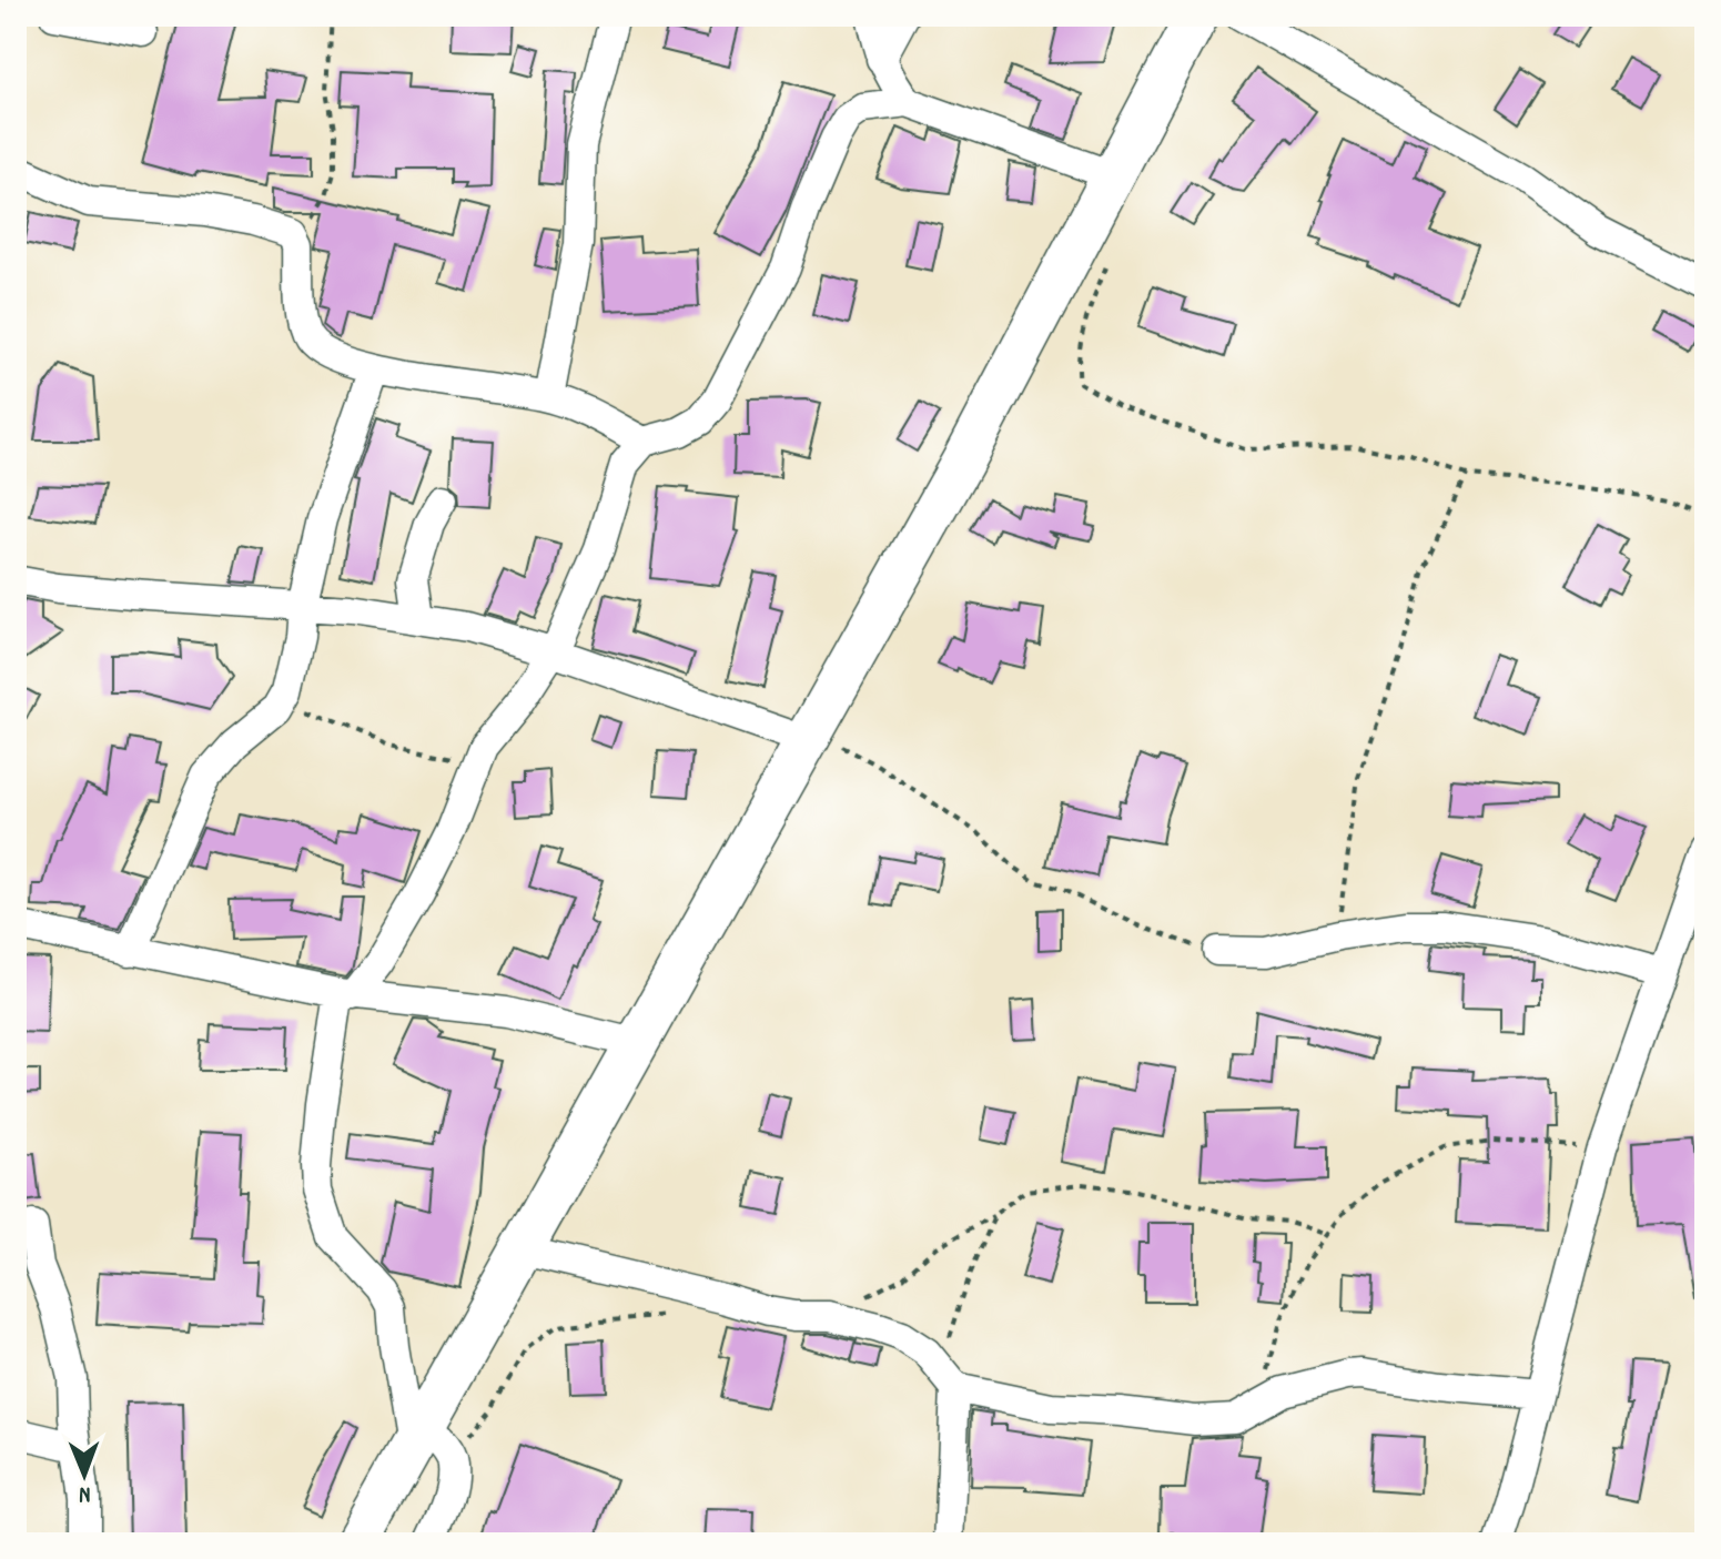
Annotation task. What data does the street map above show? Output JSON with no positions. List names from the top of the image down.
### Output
{
  "north": "bottom"
}
